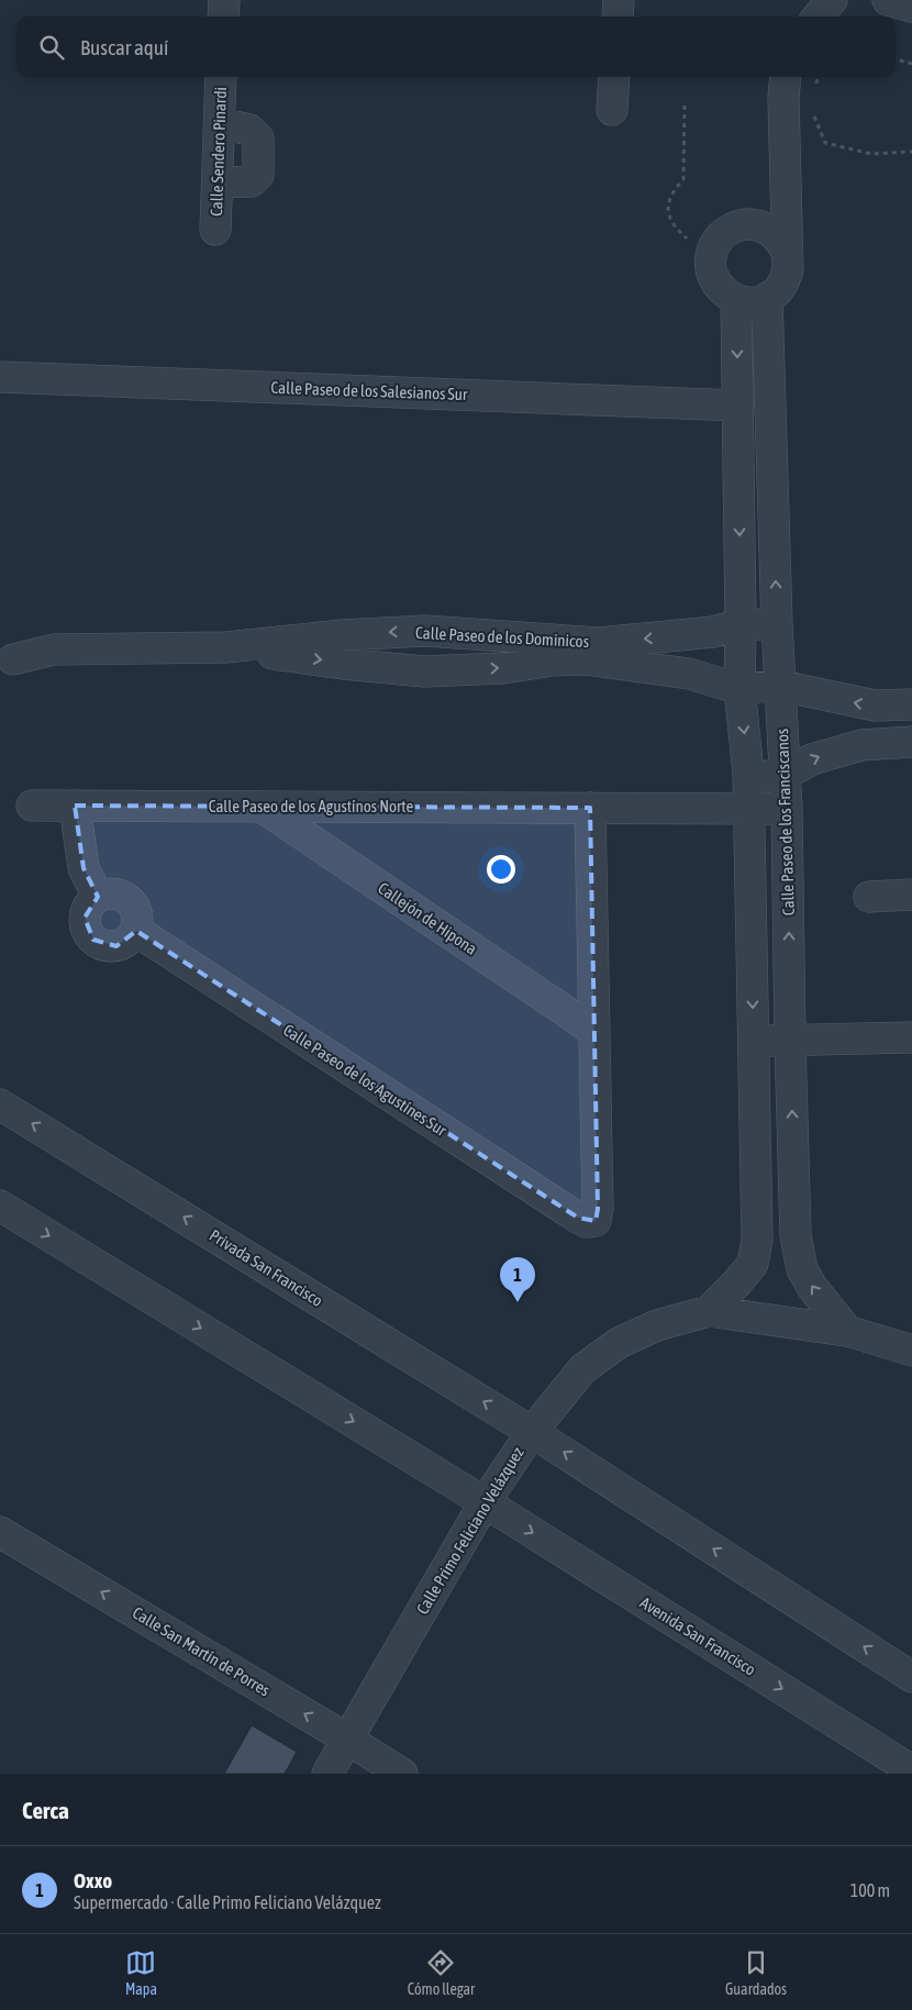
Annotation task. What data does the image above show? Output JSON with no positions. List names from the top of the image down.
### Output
{
  "streets": {
    "street": [
      "Calle Sendero Pinardi",
      "Calle Paseo de los Salesianos Sur",
      "Calle Paseo de los Dominicos",
      "Calle Paseo de los Agustínos Norte",
      "Calle Paseo de los Franciscanos",
      "Callejón de Hipona",
      "Calle Paseo de los Agustínes Sur",
      "Privada San Francisco",
      "Calle Primo Feliciano Velázquez",
      "Avenida San Francisco",
      "Calle San Martín de Porres"
    ]
  },
  "crossings": [
    ["Calle Paseo de los Dominicos", "Calle Paseo de los Franciscanos"],
    ["Calle Paseo de los Agustínos Norte", "Calle Paseo de los Franciscanos"],
    ["Calle Paseo de los Agustínos Norte", "Callejón de Hipona"],
    ["Calle Paseo de los Franciscanos", "Calle Primo Feliciano Velázquez"],
    ["Callejón de Hipona", "Calle Paseo de los Agustínes Sur"],
    ["Privada San Francisco", "Calle Primo Feliciano Velázquez"],
    ["Calle Primo Feliciano Velázquez", "Avenida San Francisco"],
    ["Calle Primo Feliciano Velázquez", "Calle San Martín de Porres"]
  ],
  "one_way": ["Calle San Martín de Porres"],
  "page": {
    "search": "Buscar aquí",
    "pins": "1",
    "heading": "Cerca",
    "list": [
      {
        "mark": "1",
        "name": "Oxxo",
        "note": "Supermercado · Calle Primo Feliciano Velázquez",
        "value": "100 m"
      }
    ],
    "nav": ["Mapa", "Cómo llegar", "Guardados"]
  }
}
